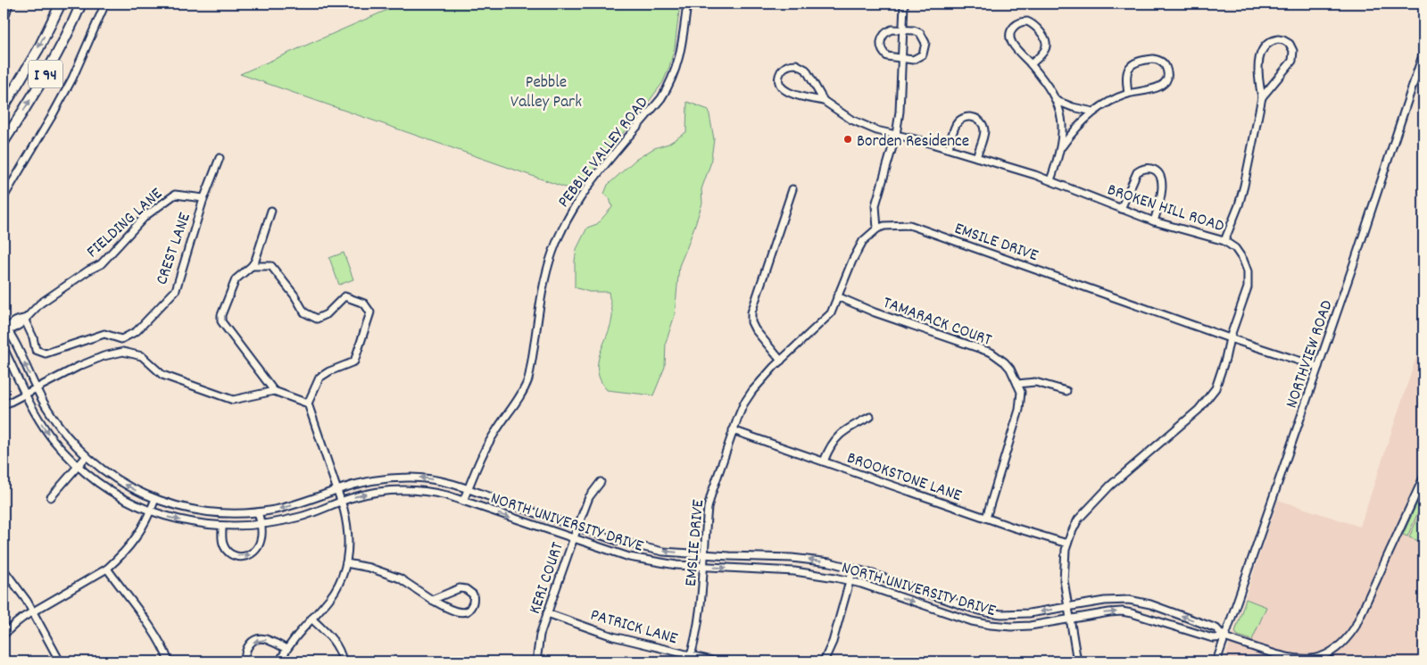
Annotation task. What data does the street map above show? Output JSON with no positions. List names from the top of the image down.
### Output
{
  "streets": {
    "highway": ["I 94"],
    "street": [
      "PEBBLE VALLEY ROAD",
      "BROKEN HILL ROAD",
      "FIELDING LANE",
      "EMSILE DRIVE",
      "CREST LANE",
      "TAMARACK COURT",
      "NORTHVIEW ROAD",
      "BROOKSTONE LANE",
      "NORTH UNIVERSITY DRIVE",
      "EMSLIE DRIVE",
      "KERI COURT",
      "PATRICK LANE"
    ]
  },
  "crossings": [
    ["PEBBLE VALLEY ROAD", "NORTH UNIVERSITY DRIVE"],
    ["BROKEN HILL ROAD", "EMSILE DRIVE"],
    ["BROKEN HILL ROAD", "BROOKSTONE LANE"],
    ["BROKEN HILL ROAD", "NORTH UNIVERSITY DRIVE"],
    ["FIELDING LANE", "CREST LANE"],
    ["FIELDING LANE", "NORTH UNIVERSITY DRIVE"],
    ["EMSILE DRIVE", "NORTHVIEW ROAD"],
    ["TAMARACK COURT", "BROOKSTONE LANE"],
    ["NORTHVIEW ROAD", "NORTH UNIVERSITY DRIVE"],
    ["BROOKSTONE LANE", "EMSLIE DRIVE"],
    ["NORTH UNIVERSITY DRIVE", "EMSLIE DRIVE"],
    ["NORTH UNIVERSITY DRIVE", "KERI COURT"],
    ["EMSLIE DRIVE", "PATRICK LANE"],
    ["KERI COURT", "PATRICK LANE"]
  ],
  "parks": ["Pebble Valley Park"],
  "places": ["Borden Residence"]
}
